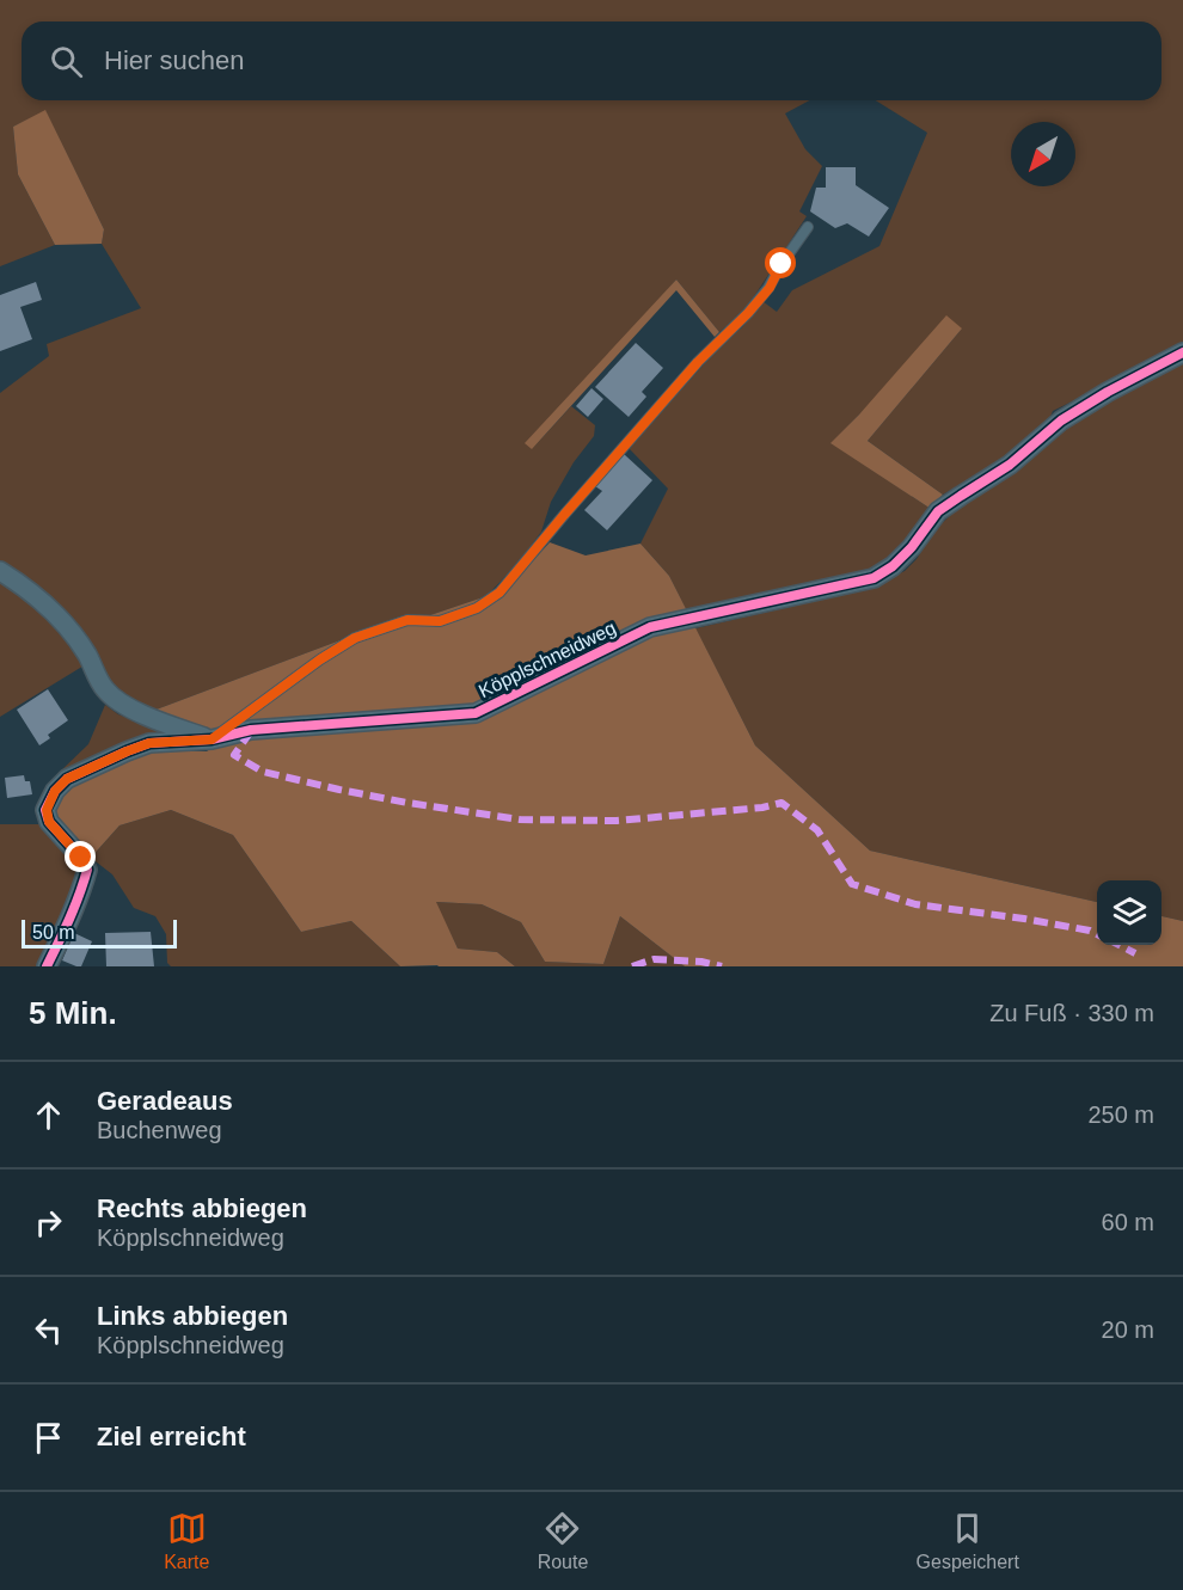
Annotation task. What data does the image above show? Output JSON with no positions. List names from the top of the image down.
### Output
{
  "streets": {
    "street": ["Köpplschneidweg"]
  },
  "scale_bar": "50 m",
  "north": "bottom left",
  "page": {
    "search": "Hier suchen",
    "scale": "50 m",
    "heading": ["5 Min.", "Zu Fuß · 330 m"],
    "list": [
      ["Geradeaus", "Buchenweg", "250 m"],
      ["Rechts abbiegen", "Köpplschneidweg", "60 m"],
      ["Links abbiegen", "Köpplschneidweg", "20 m"],
      "Ziel erreicht"
    ],
    "nav": ["Karte", "Route", "Gespeichert"]
  }
}
